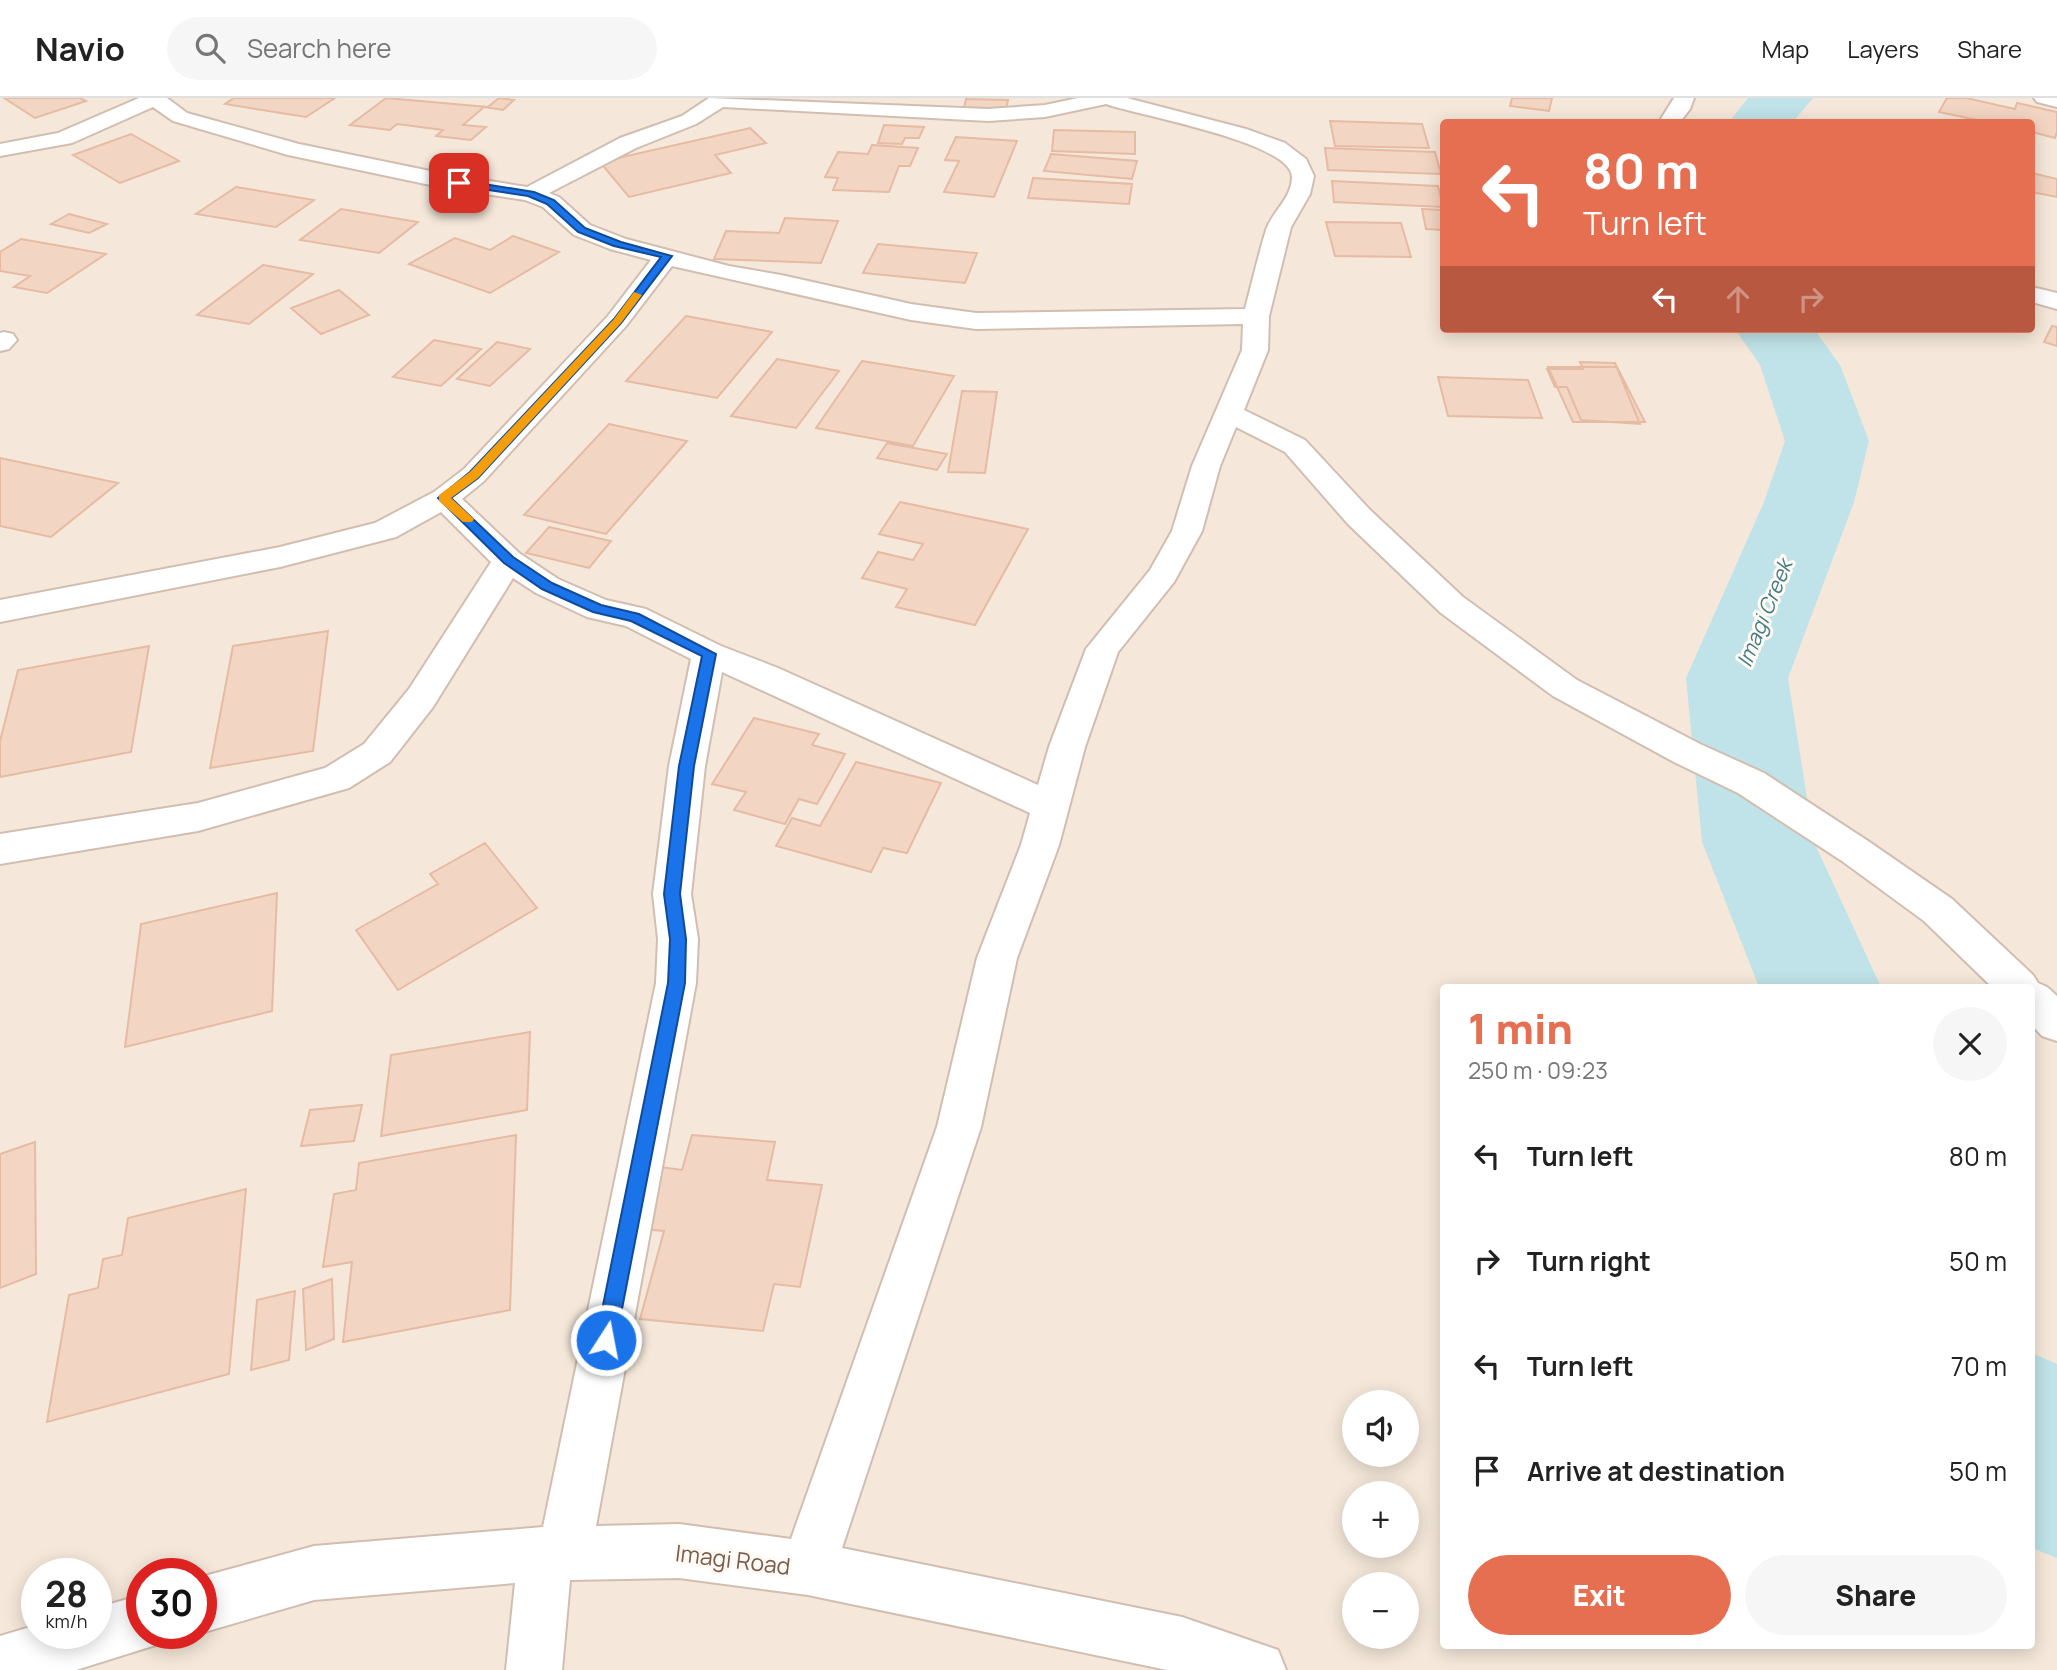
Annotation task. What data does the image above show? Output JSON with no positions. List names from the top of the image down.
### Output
{
  "streets": {
    "street": ["Imagi Road"]
  },
  "water": ["Imagi Creek"],
  "page": {
    "header": "Navio",
    "search": "Search here",
    "nav": ["Map", "Layers", "Share"],
    "turn": ["80 m", "Turn left"],
    "heading": ["1 min", "250 m · 09:23"],
    "list": [
      {
        "name": "Turn left",
        "value": "80 m"
      },
      {
        "name": "Turn right",
        "value": "50 m"
      },
      {
        "name": "Turn left",
        "value": "70 m"
      },
      {
        "name": "Arrive at destination",
        "value": "50 m"
      }
    ],
    "map_buttons": ["+", "−"],
    "buttons": ["Exit", "Share"],
    "speed": "28 km/h",
    "limit": "30"
  }
}
